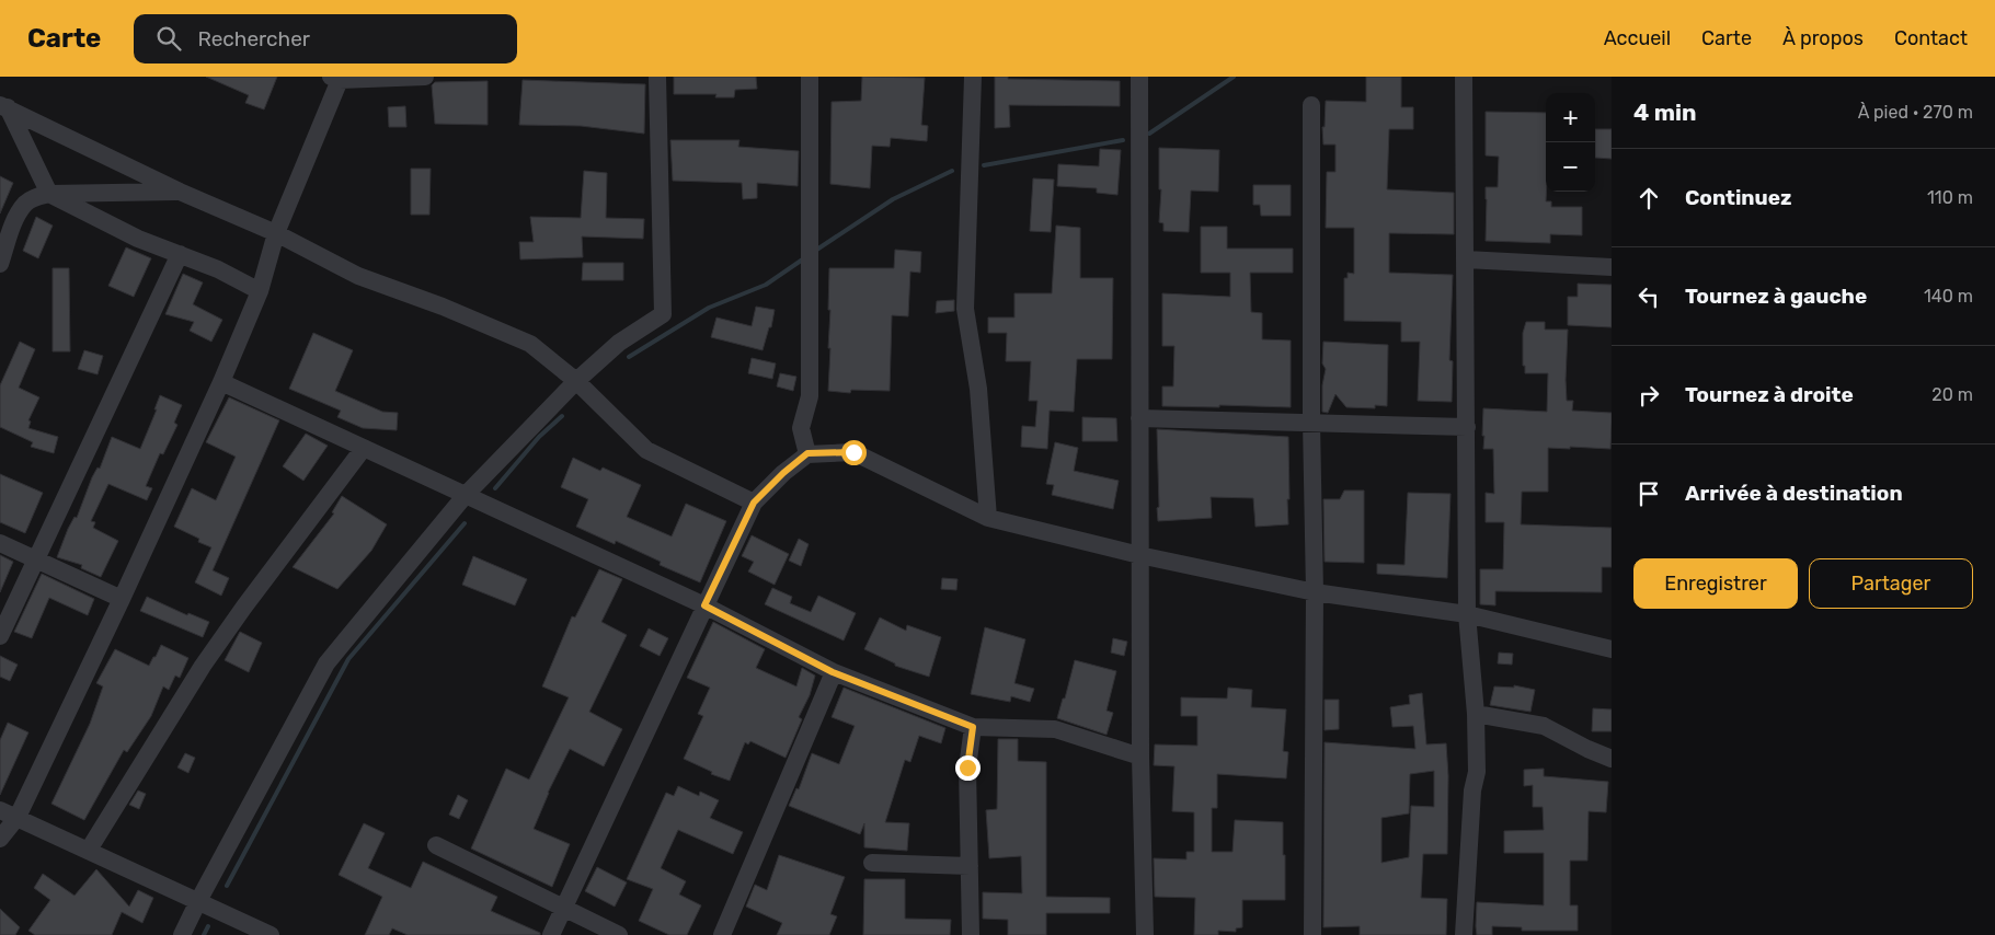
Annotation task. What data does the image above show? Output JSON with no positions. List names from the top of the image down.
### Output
{
  "page": {
    "header": "Carte",
    "search": "Rechercher",
    "nav": [
      "Accueil",
      "Carte",
      "À propos",
      "Contact"
    ],
    "heading": ["4 min", "À pied · 270 m"],
    "map_buttons": ["+", "−"],
    "list": [
      ["Continuez", "110 m"],
      ["Tournez à gauche", "140 m"],
      ["Tournez à droite", "20 m"],
      "Arrivée à destination"
    ],
    "buttons": ["Enregistrer", "Partager"]
  }
}
